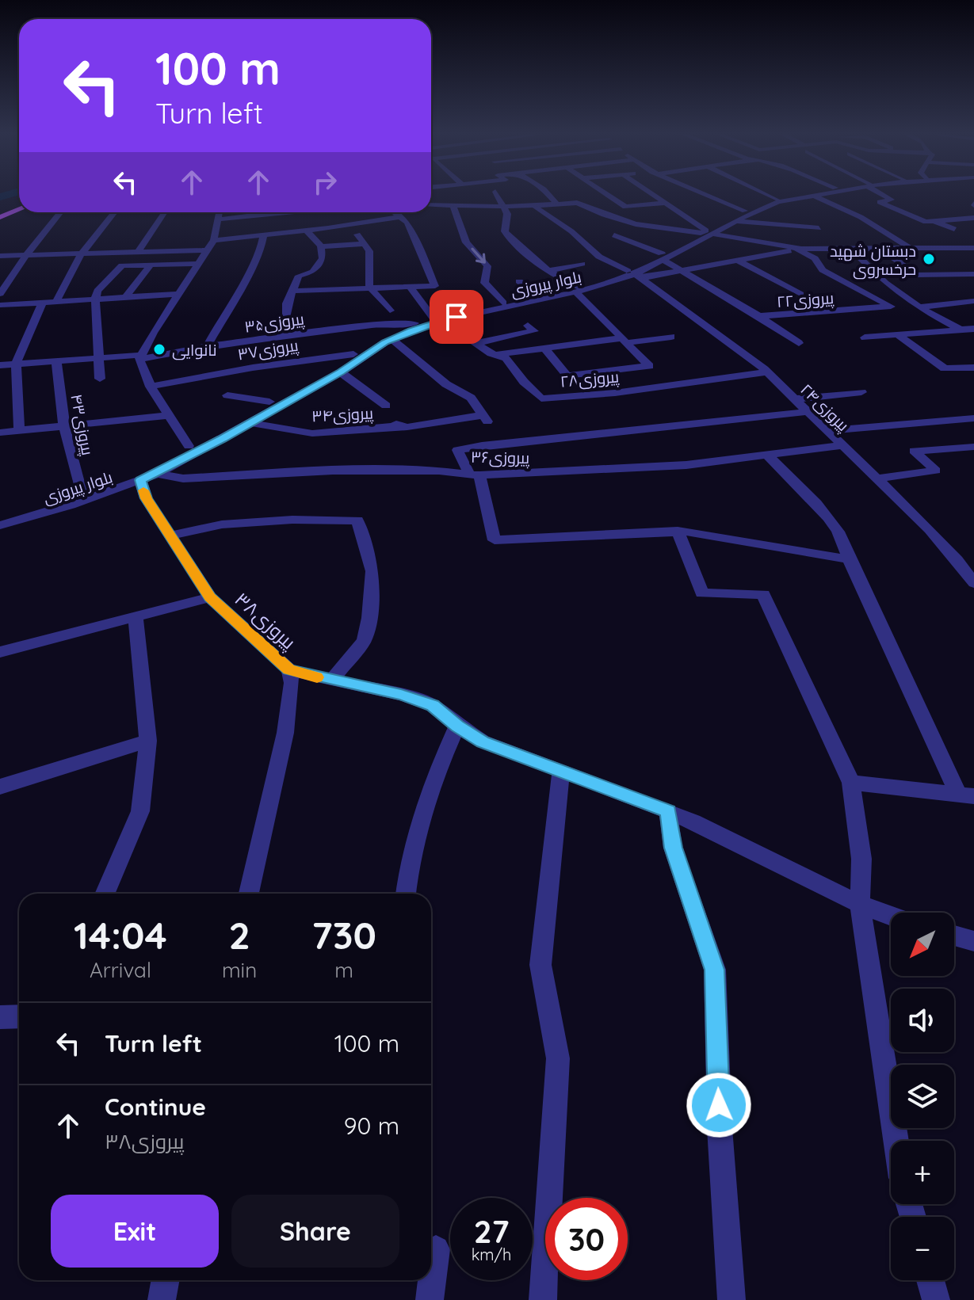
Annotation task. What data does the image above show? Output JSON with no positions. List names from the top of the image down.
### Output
{
  "streets": {
    "street": [
      "بلوار پیروزی",
      "پیروزی۲۲",
      "پیروزی۳۵",
      "پیروزی۳۷",
      "پیروزی۲۸",
      "پیروزی۲۴",
      "پیروزی۳۴",
      "پیروزی۴۳",
      "پیروزی۳۶",
      "پیروزی۳۸"
    ]
  },
  "crossings": [
    ["بلوار پیروزی", "پیروزی۲۲"],
    ["بلوار پیروزی", "پیروزی۳۵"],
    ["بلوار پیروزی", "پیروزی۳۷"],
    ["بلوار پیروزی", "پیروزی۲۸"],
    ["بلوار پیروزی", "پیروزی۲۴"],
    ["بلوار پیروزی", "پیروزی۳۴"],
    ["بلوار پیروزی", "پیروزی۴۳"],
    ["بلوار پیروزی", "پیروزی۳۶"],
    ["بلوار پیروزی", "پیروزی۳۸"],
    ["پیروزی۳۵", "پیروزی۴۳"],
    ["پیروزی۲۸", "پیروزی۲۴"],
    ["پیروزی۲۴", "پیروزی۳۶"]
  ],
  "places": ["دبستان شهید حرخسروی", "نانوایی"],
  "north": "bottom left",
  "page": {
    "turn": ["100 m", "Turn left"],
    "eta": [
      "14:04",
      "Arrival",
      "2",
      "min",
      "730",
      "m"
    ],
    "map_buttons": ["+", "−"],
    "list": [
      {
        "name": "Turn left",
        "value": "100 m"
      },
      {
        "name": "Continue",
        "note": "پیروزی۳۸",
        "value": "90 m"
      }
    ],
    "buttons": ["Exit", "Share"],
    "speed": "27 km/h",
    "limit": "30"
  }
}
